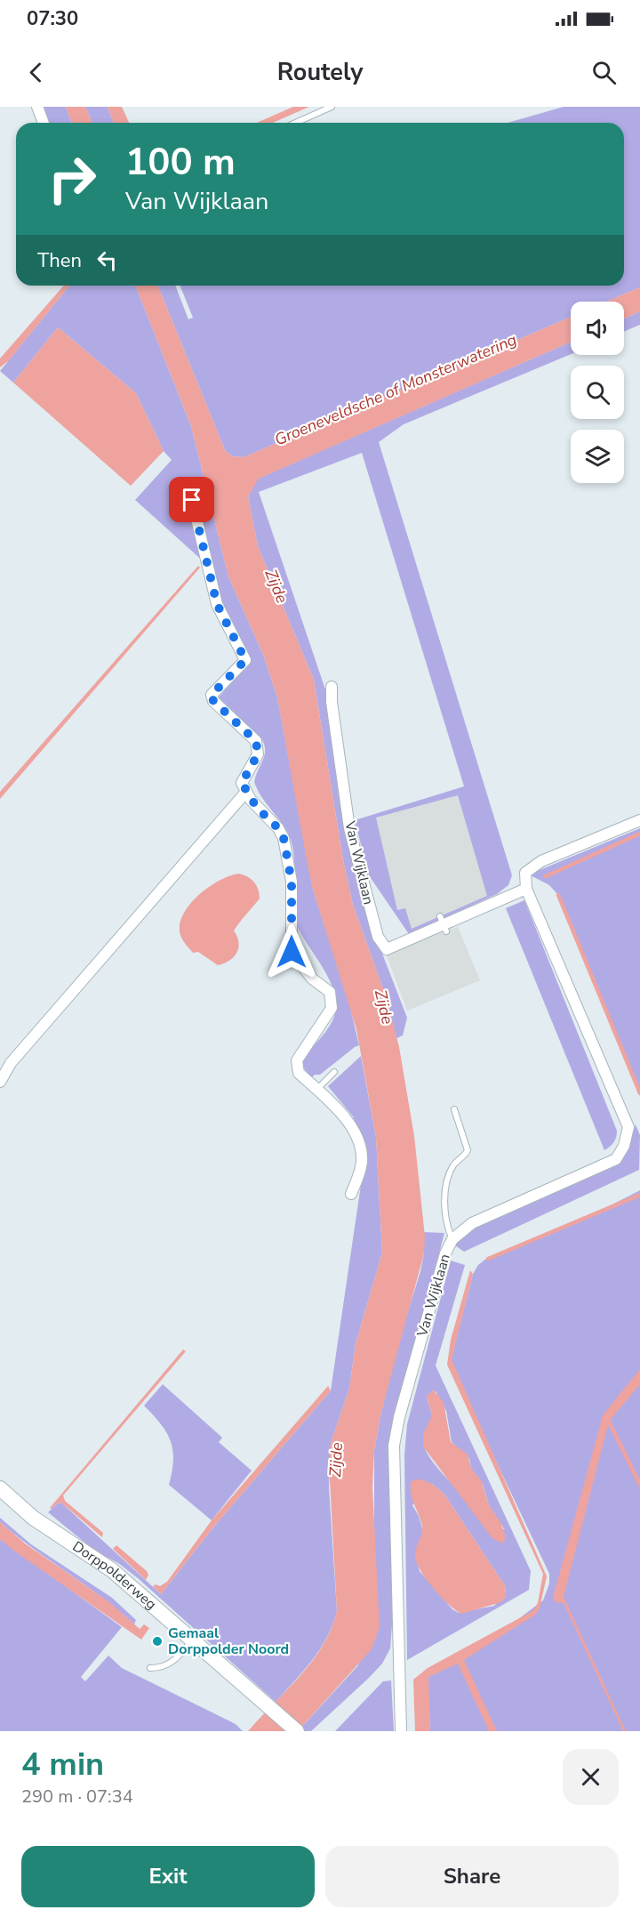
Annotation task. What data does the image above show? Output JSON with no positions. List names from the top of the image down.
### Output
{
  "streets": {
    "street": ["Van Wijklaan", "Dorppolderweg"]
  },
  "water": ["Groeneveldsche of Monsterwatering", "Zijde"],
  "places": ["Gemaal Dorppolder Noord"],
  "page": {
    "status": "07:30",
    "header": "Routely",
    "turn": ["100 m", "Van Wijklaan"],
    "then": "Then",
    "heading": ["4 min", "290 m · 07:34"],
    "buttons": ["Exit", "Share"]
  }
}
